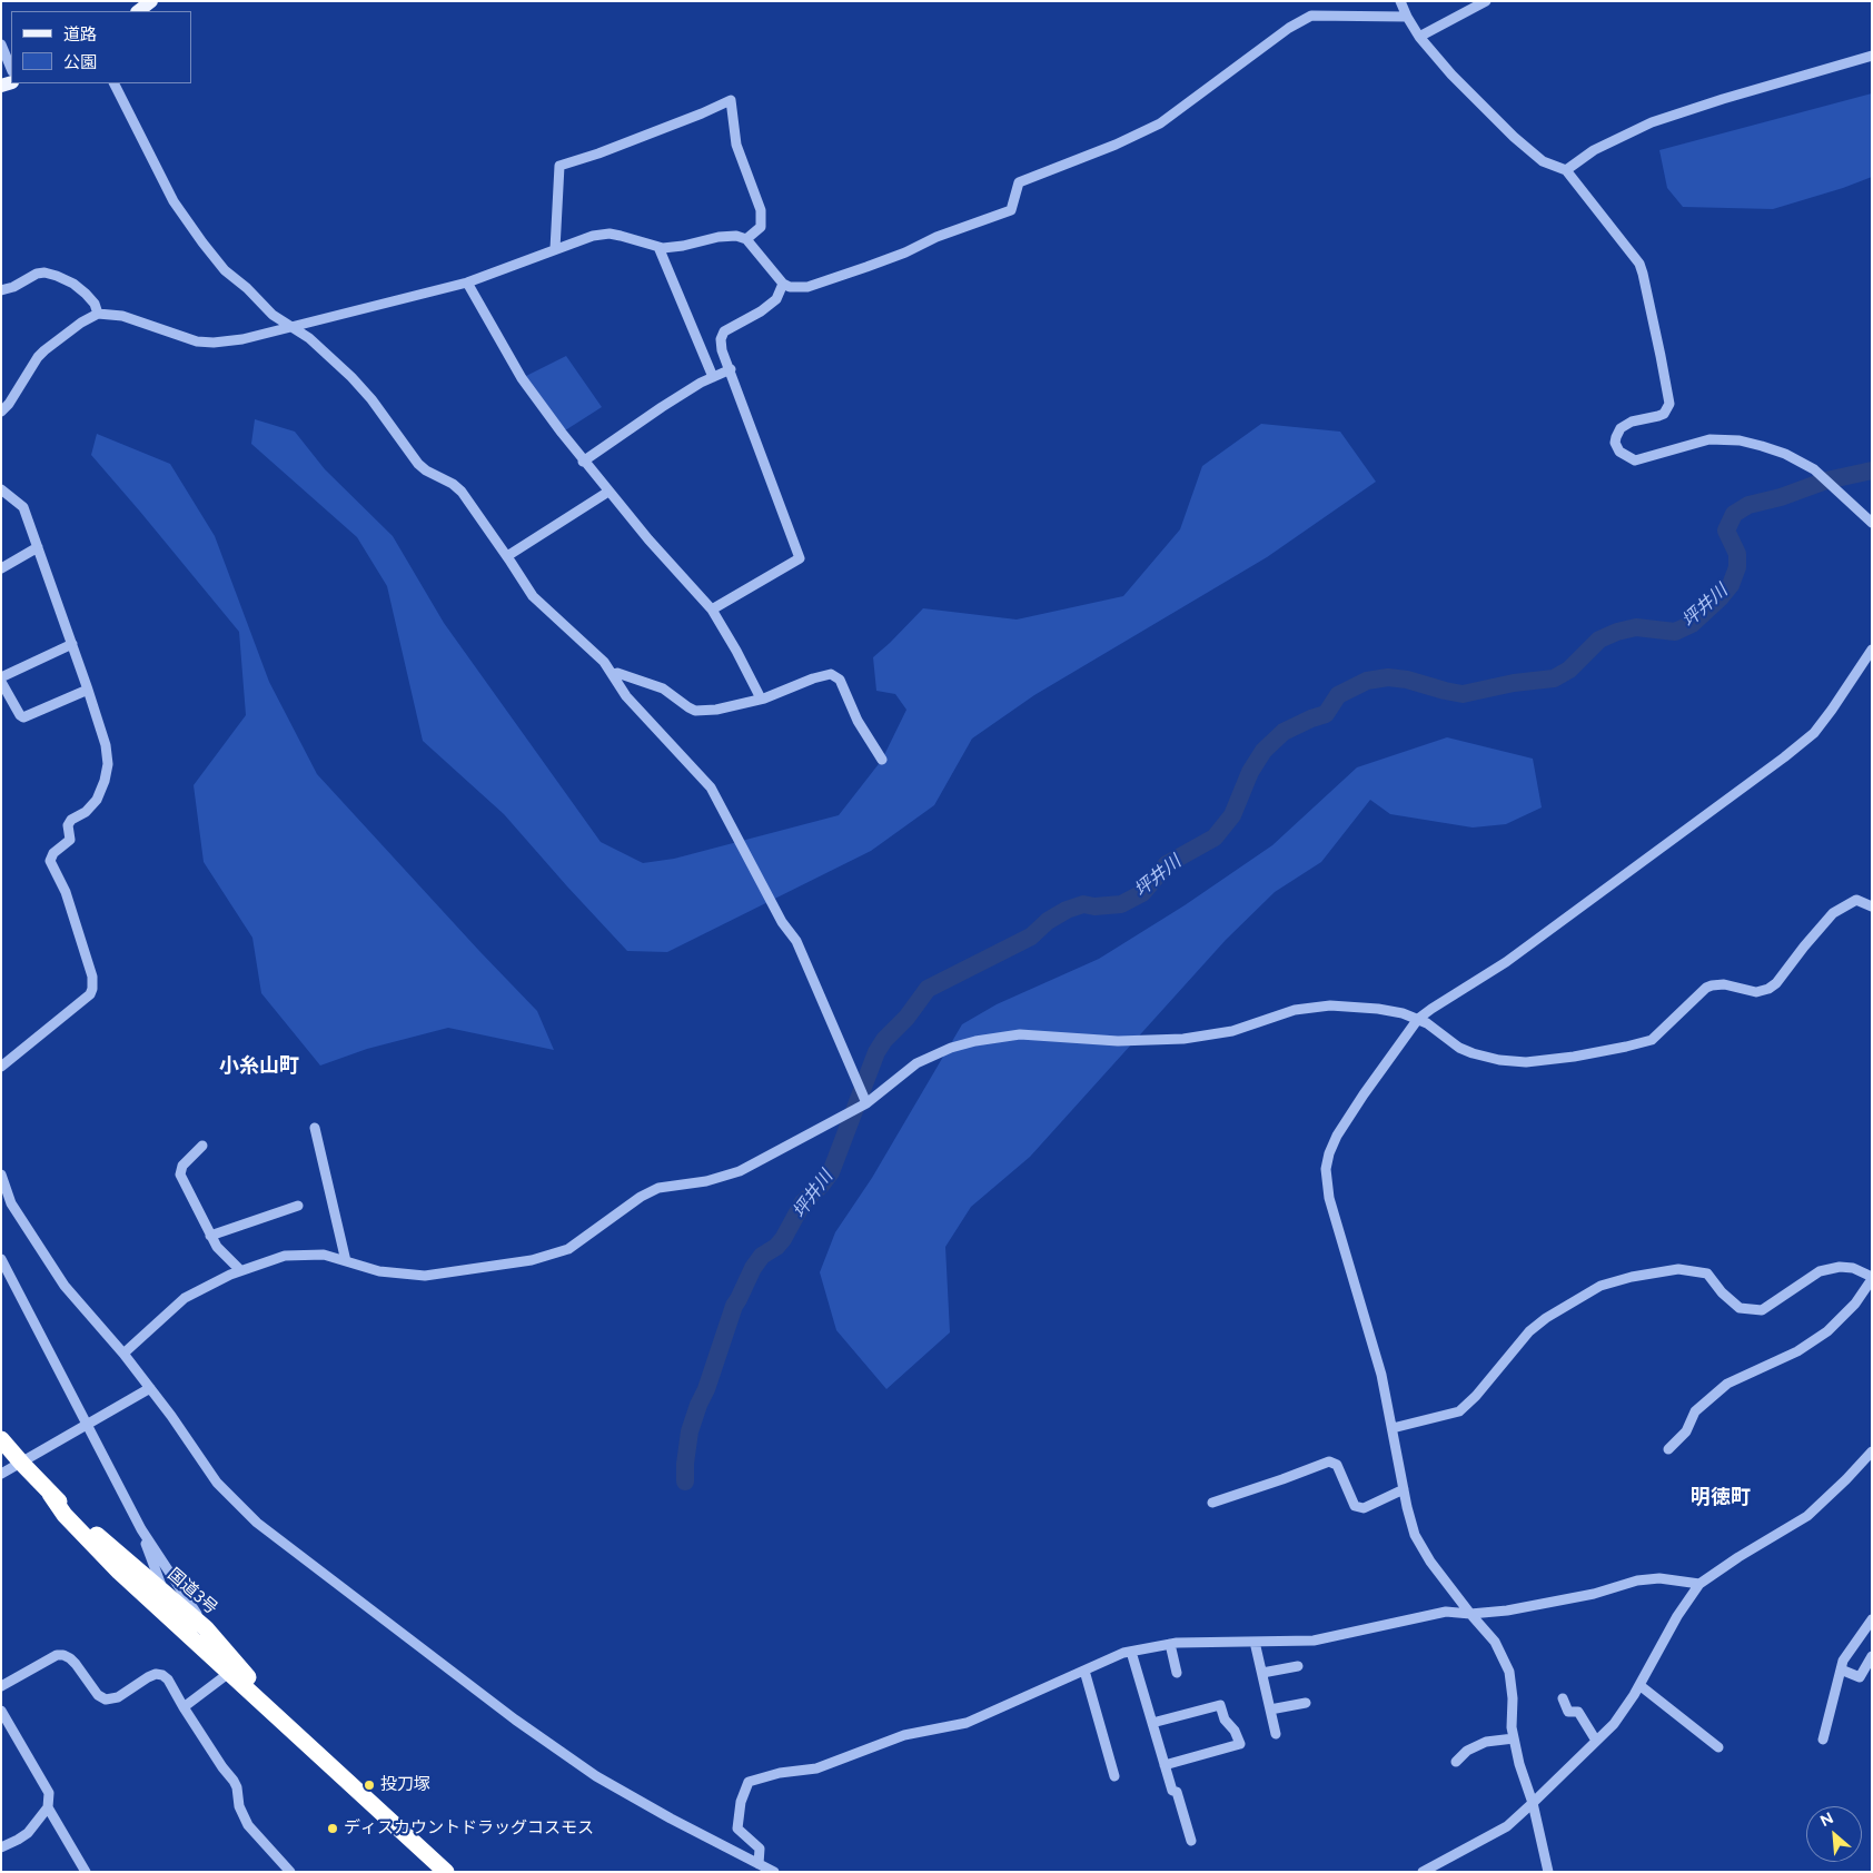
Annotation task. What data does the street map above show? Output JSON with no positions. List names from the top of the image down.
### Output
{
  "streets": {
    "highway": ["国道3号"]
  },
  "districts": ["小糸山町", "明徳町"],
  "water": ["坪井川"],
  "places": ["投刀塚", "ディスカウントドラッグコスモス"],
  "legend": ["道路", "公園"],
  "north": "top left"
}
